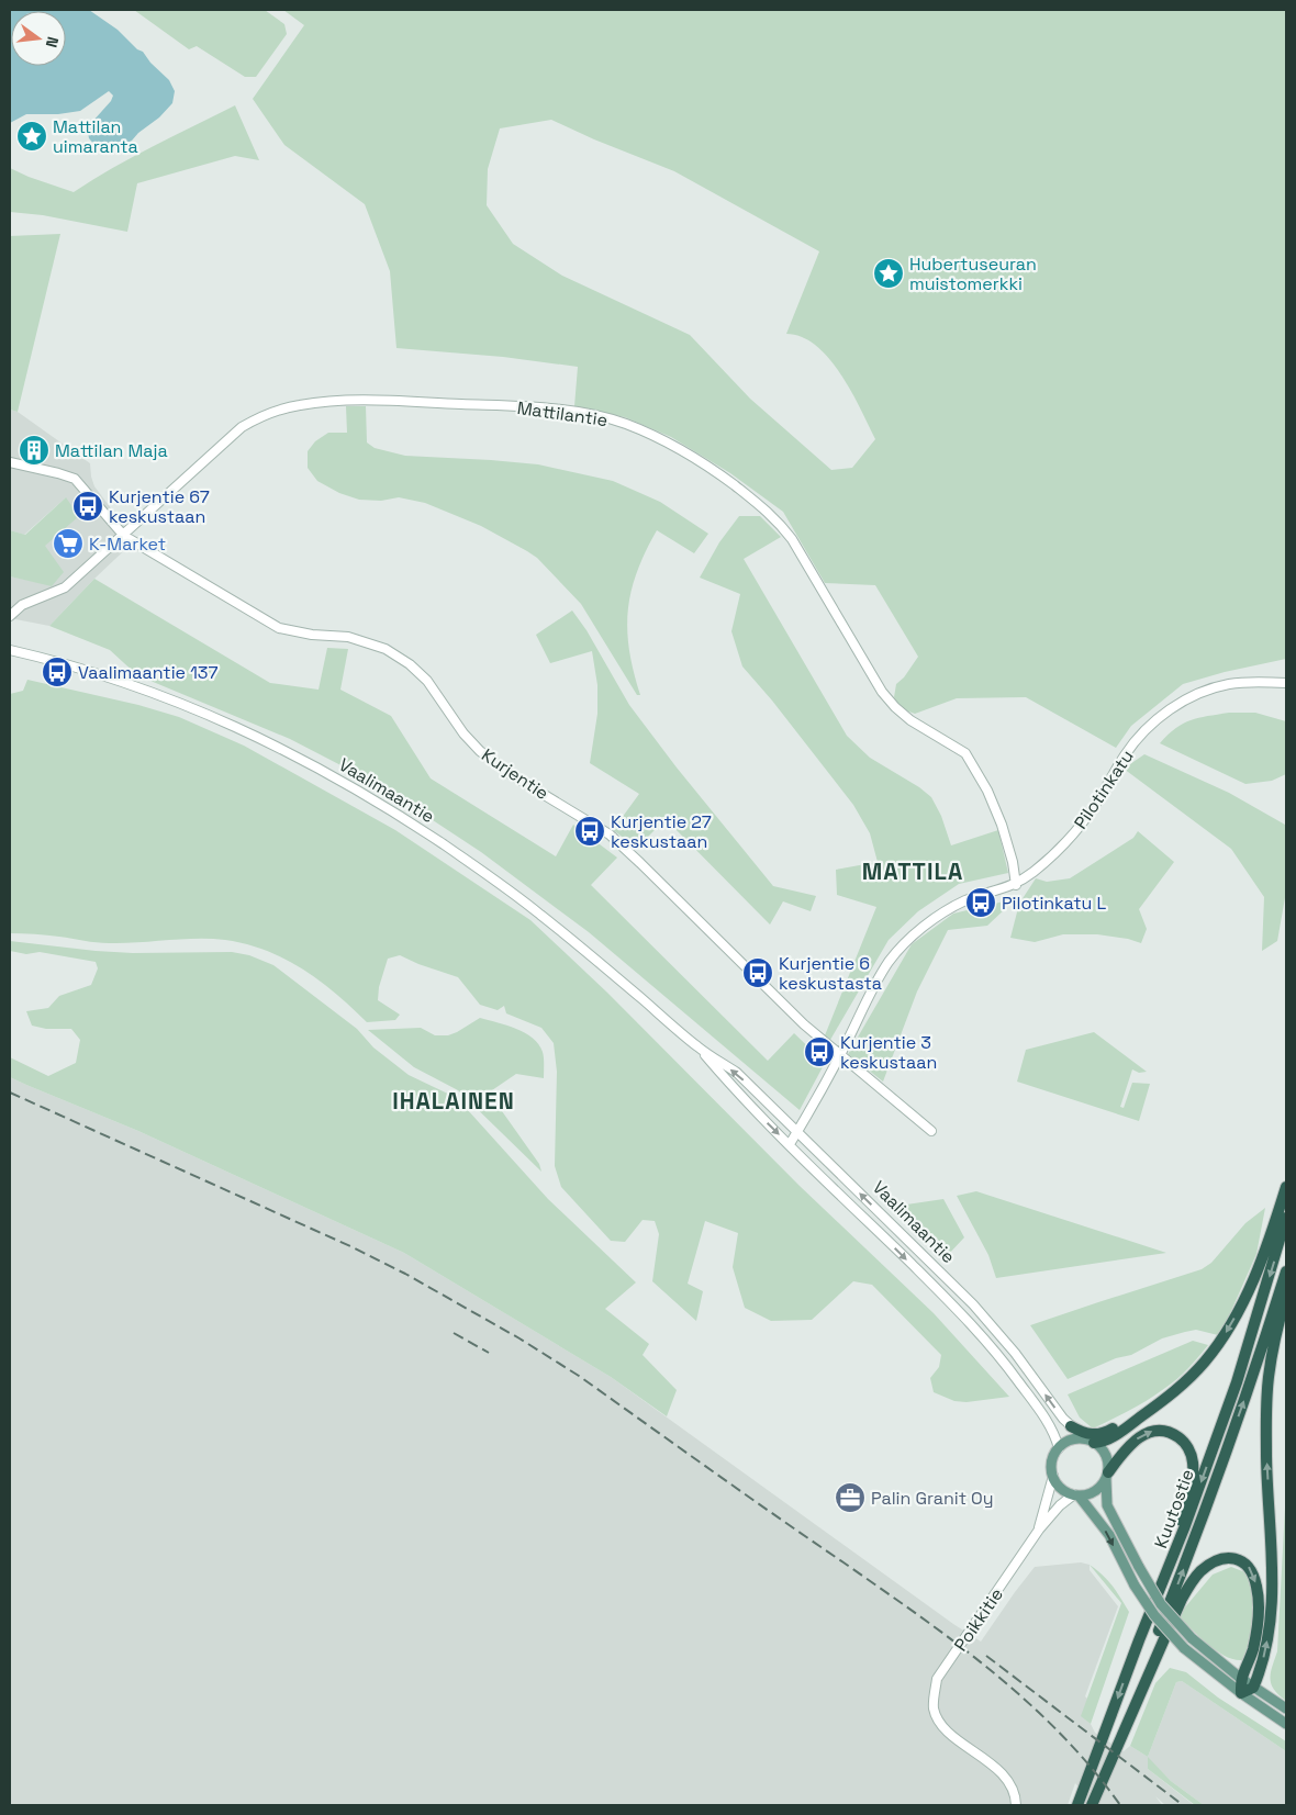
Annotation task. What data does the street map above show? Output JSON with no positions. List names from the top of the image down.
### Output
{
  "streets": {
    "highway": ["Kuutostie"],
    "street": [
      "Mattilantie",
      "Kurjentie",
      "Pilotinkatu",
      "Vaalimaantie",
      "Poikkitie"
    ]
  },
  "crossings": [
    ["Mattilantie", "Kurjentie"],
    ["Mattilantie", "Pilotinkatu"],
    ["Kurjentie", "Pilotinkatu"],
    ["Pilotinkatu", "Vaalimaantie"],
    ["Vaalimaantie", "Poikkitie"]
  ],
  "districts": ["MATTILA", "IHALAINEN"],
  "places": {
    "place": ["Mattilan uimaranta", "Hubertuseuran muistomerkki"],
    "building": ["Mattilan Maja"],
    "bus stop": [
      "Kurjentie 67 keskustaan",
      "Vaalimaantie 137",
      "Kurjentie 27 keskustaan",
      "Pilotinkatu L",
      "Kurjentie 6 keskustasta",
      "Kurjentie 3 keskustaan"
    ],
    "supermarket": ["K-Market"],
    "office": ["Palin Granit Oy"]
  },
  "north": "right"
}
